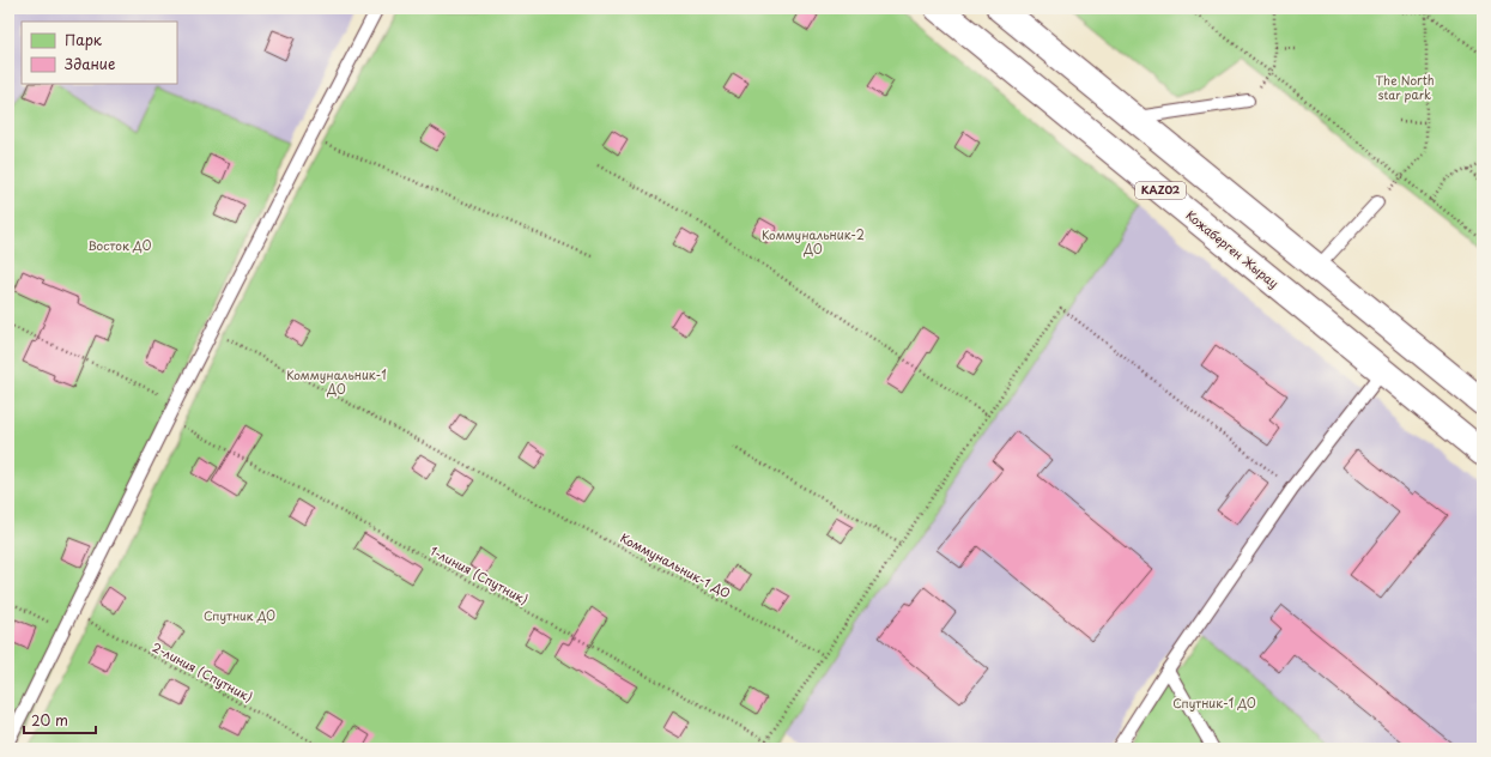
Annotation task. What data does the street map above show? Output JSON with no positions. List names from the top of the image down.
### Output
{
  "streets": {
    "highway": ["KAZ02", "Кожаберген Жырау"],
    "path": ["Коммунальник-1 ДО", "1-линия (Спутник)", "2-линия (Спутник)"]
  },
  "parks": [
    "The North star park",
    "Коммунальник-2 ДО",
    "Восток ДО",
    "Коммунальник-1 ДО",
    "Спутник ДО",
    "Спутник-1 ДО"
  ],
  "legend": ["Парк", "Здание"],
  "scale_bar": "20 m"
}
